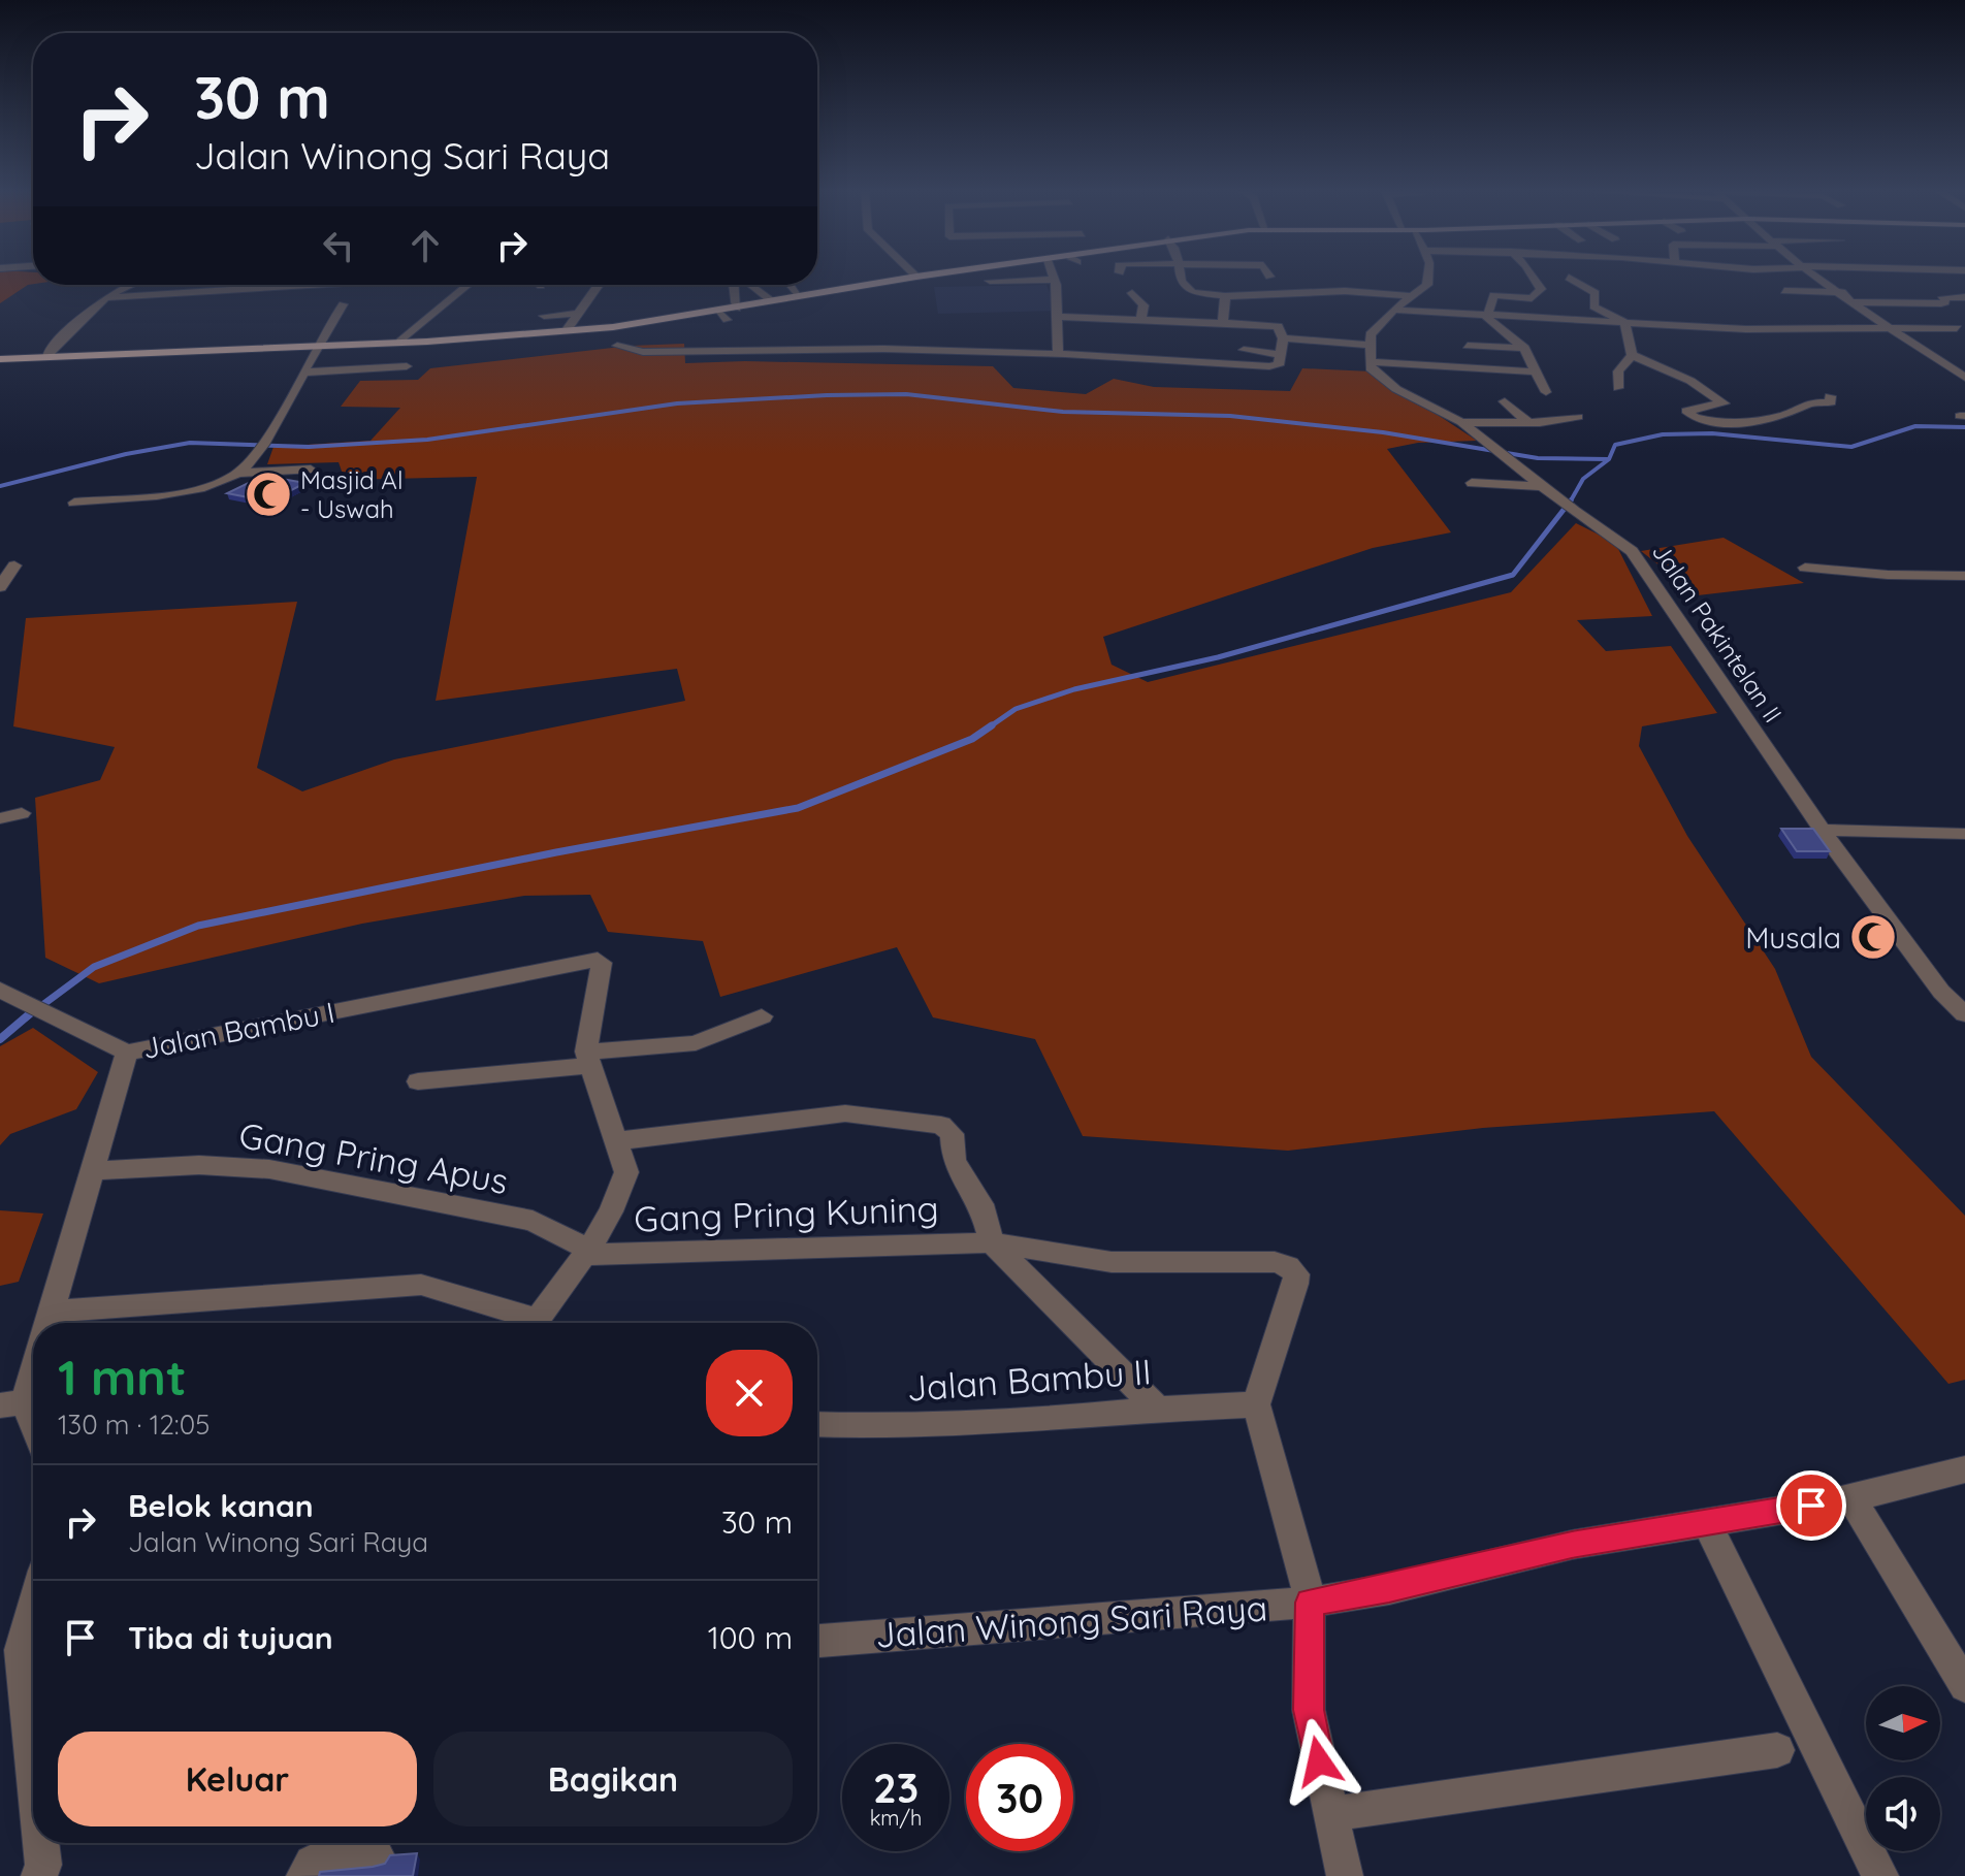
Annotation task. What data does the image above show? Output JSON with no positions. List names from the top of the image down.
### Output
{
  "streets": {
    "street": [
      "Jalan Pakintelan II",
      "Jalan Bambu I",
      "Gang Pring Apus",
      "Gang Pring Kuning",
      "Jalan Bambu II",
      "Jalan Winong Sari Raya"
    ]
  },
  "crossings": [
    ["Jalan Bambu I", "Gang Pring Apus"],
    ["Gang Pring Apus", "Gang Pring Kuning"]
  ],
  "places": {
    "mosque": ["Masjid Al - Uswah", "Musala"]
  },
  "north": "right",
  "page": {
    "turn": ["30 m", "Jalan Winong Sari Raya"],
    "heading": ["1 mnt", "130 m · 12:05"],
    "list": [
      {
        "name": "Belok kanan",
        "note": "Jalan Winong Sari Raya",
        "value": "30 m"
      },
      {
        "name": "Tiba di tujuan",
        "value": "100 m"
      }
    ],
    "buttons": ["Keluar", "Bagikan"],
    "speed": "23 km/h",
    "limit": "30"
  }
}
